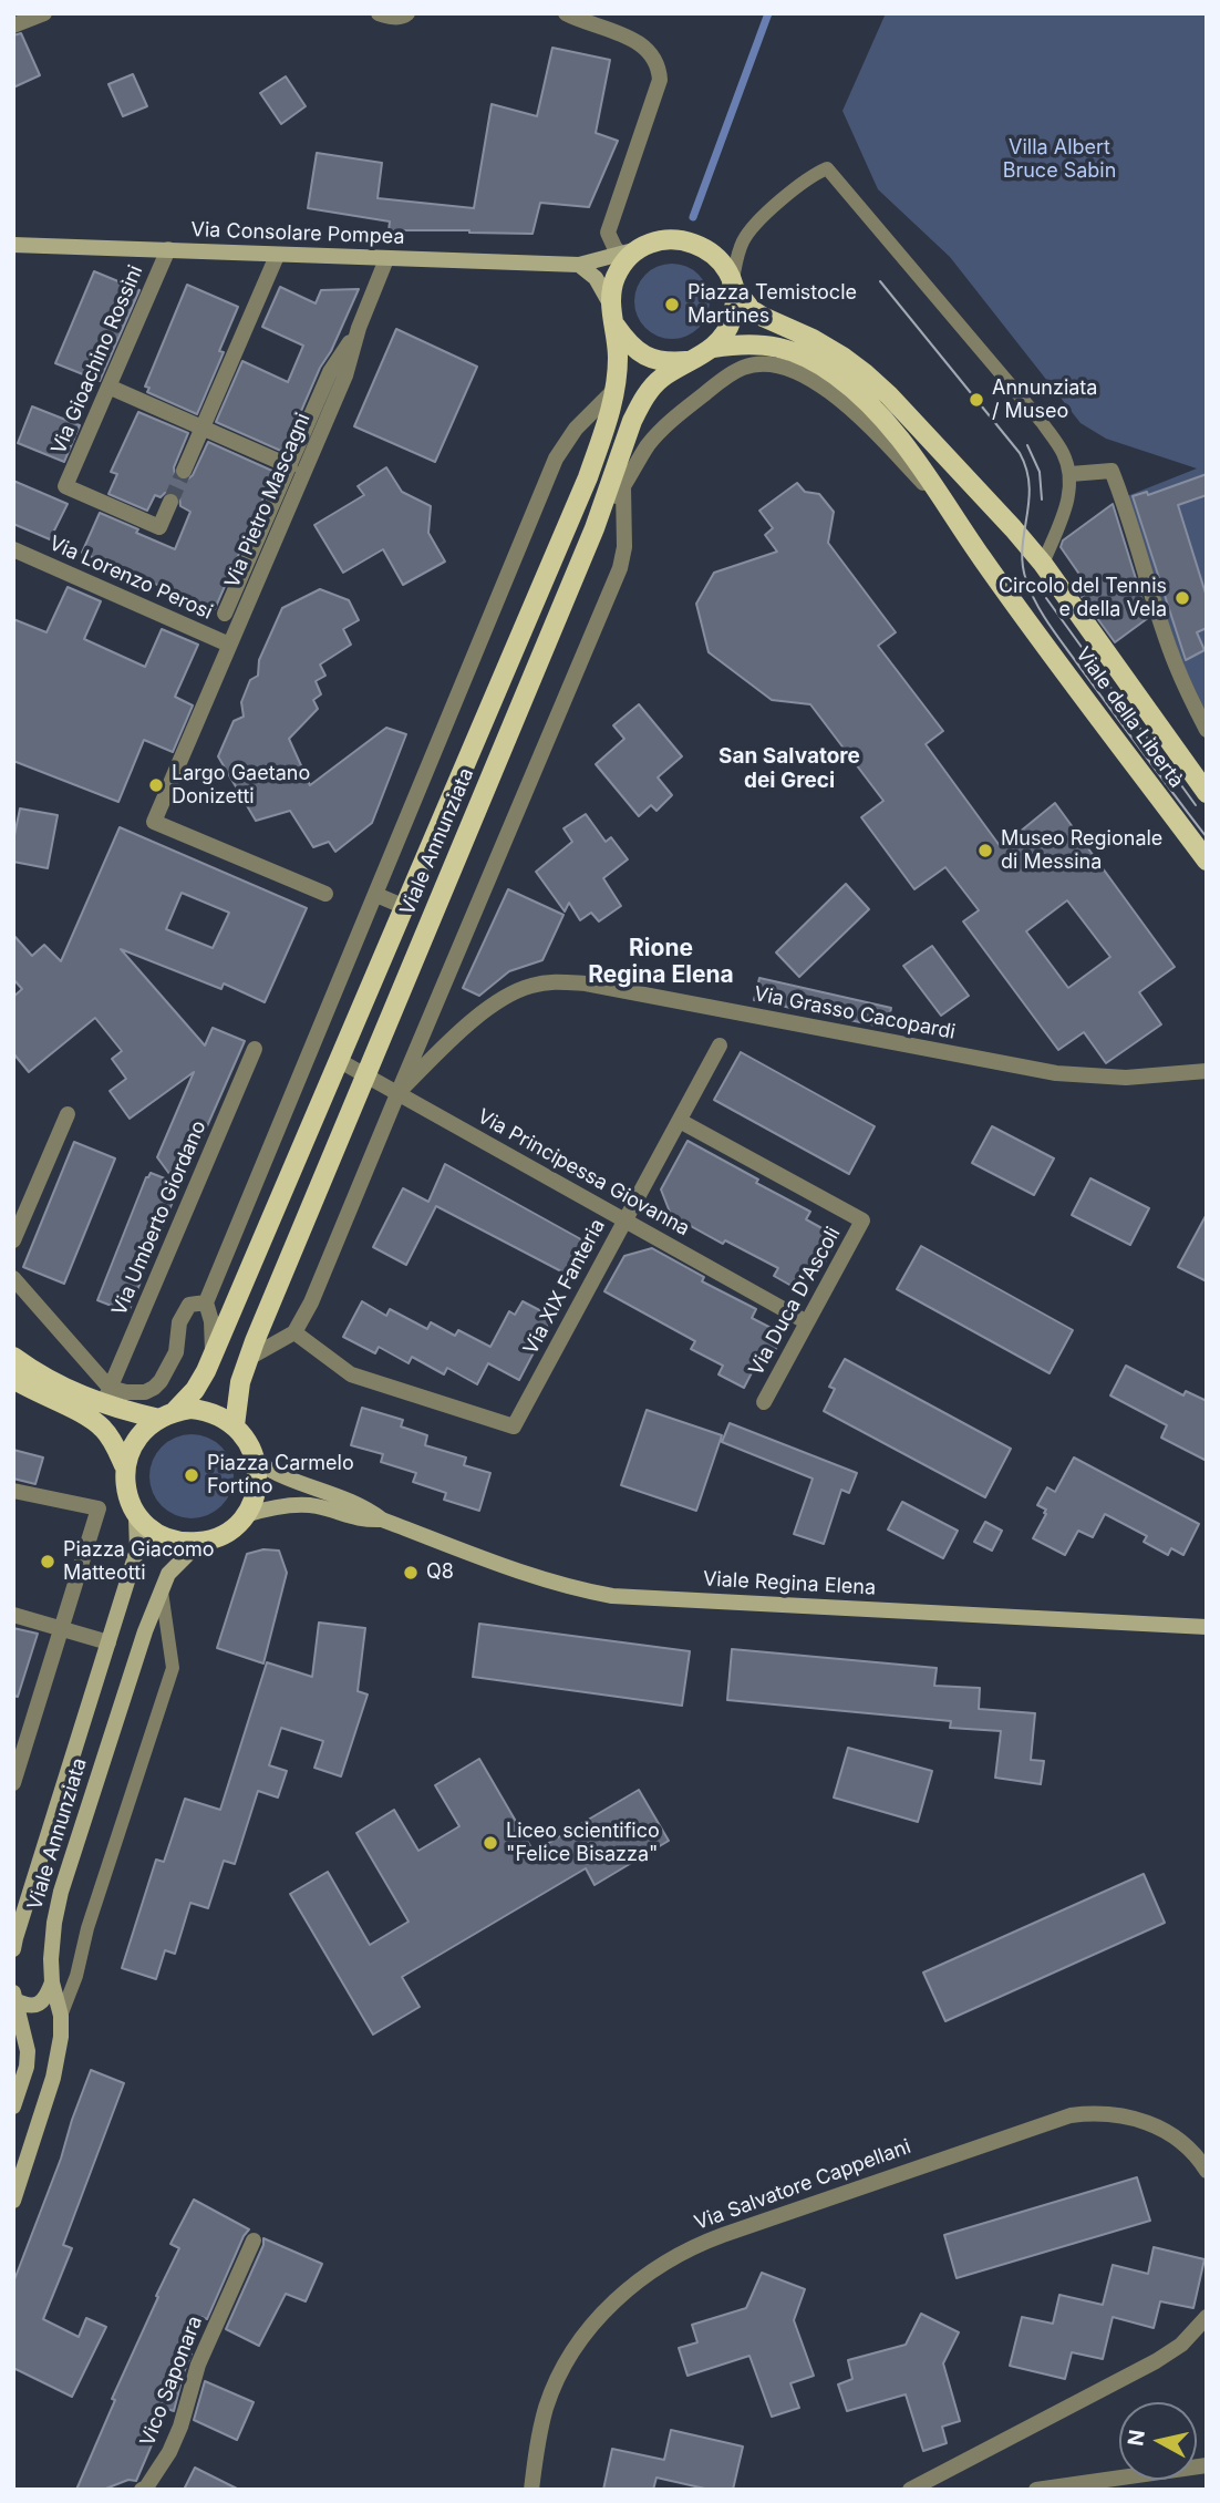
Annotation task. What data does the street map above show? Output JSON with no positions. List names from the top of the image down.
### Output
{
  "streets": {
    "main road": [
      "Via Consolare Pompea",
      "Viale della Libertà",
      "Viale Annunziata",
      "Viale Regina Elena"
    ],
    "street": [
      "Via Gioachino Rossini",
      "Via Pietro Mascagni",
      "Via Lorenzo Perosi",
      "Via Grasso Cacopardi",
      "Via Principessa Giovanna",
      "Via Umberto Giordano",
      "Via XIX Fanteria",
      "Via Duca D'Ascoli",
      "Via Salvatore Cappellani",
      "Vico Saponara"
    ]
  },
  "crossings": [
    ["Via Consolare Pompea", "Via Gioachino Rossini"],
    ["Via Consolare Pompea", "Via Pietro Mascagni"],
    ["Via Consolare Pompea", "Viale della Libertà"],
    ["Via Consolare Pompea", "Viale Annunziata"],
    ["Via Pietro Mascagni", "Via Lorenzo Perosi"],
    ["Viale della Libertà", "Viale Annunziata"],
    ["Viale Annunziata", "Via Principessa Giovanna"],
    ["Via Grasso Cacopardi", "Via Principessa Giovanna"],
    ["Via Principessa Giovanna", "Via XIX Fanteria"],
    ["Via Principessa Giovanna", "Via Duca D'Ascoli"],
    ["Via XIX Fanteria", "Via Duca D'Ascoli"]
  ],
  "districts": ["San Salvatore dei Greci", "Rione Regina Elena"],
  "parks": ["Villa Albert Bruce Sabin"],
  "places": [
    "Piazza Temistocle Martines",
    "Annunziata / Museo",
    "Circolo del Tennis e della Vela",
    "Largo Gaetano Donizetti",
    "Museo Regionale di Messina",
    "Piazza Carmelo Fortino",
    "Piazza Giacomo Matteotti",
    "Q8",
    "Liceo scientifico \"Felice Bisazza\""
  ],
  "north": "left"
}
